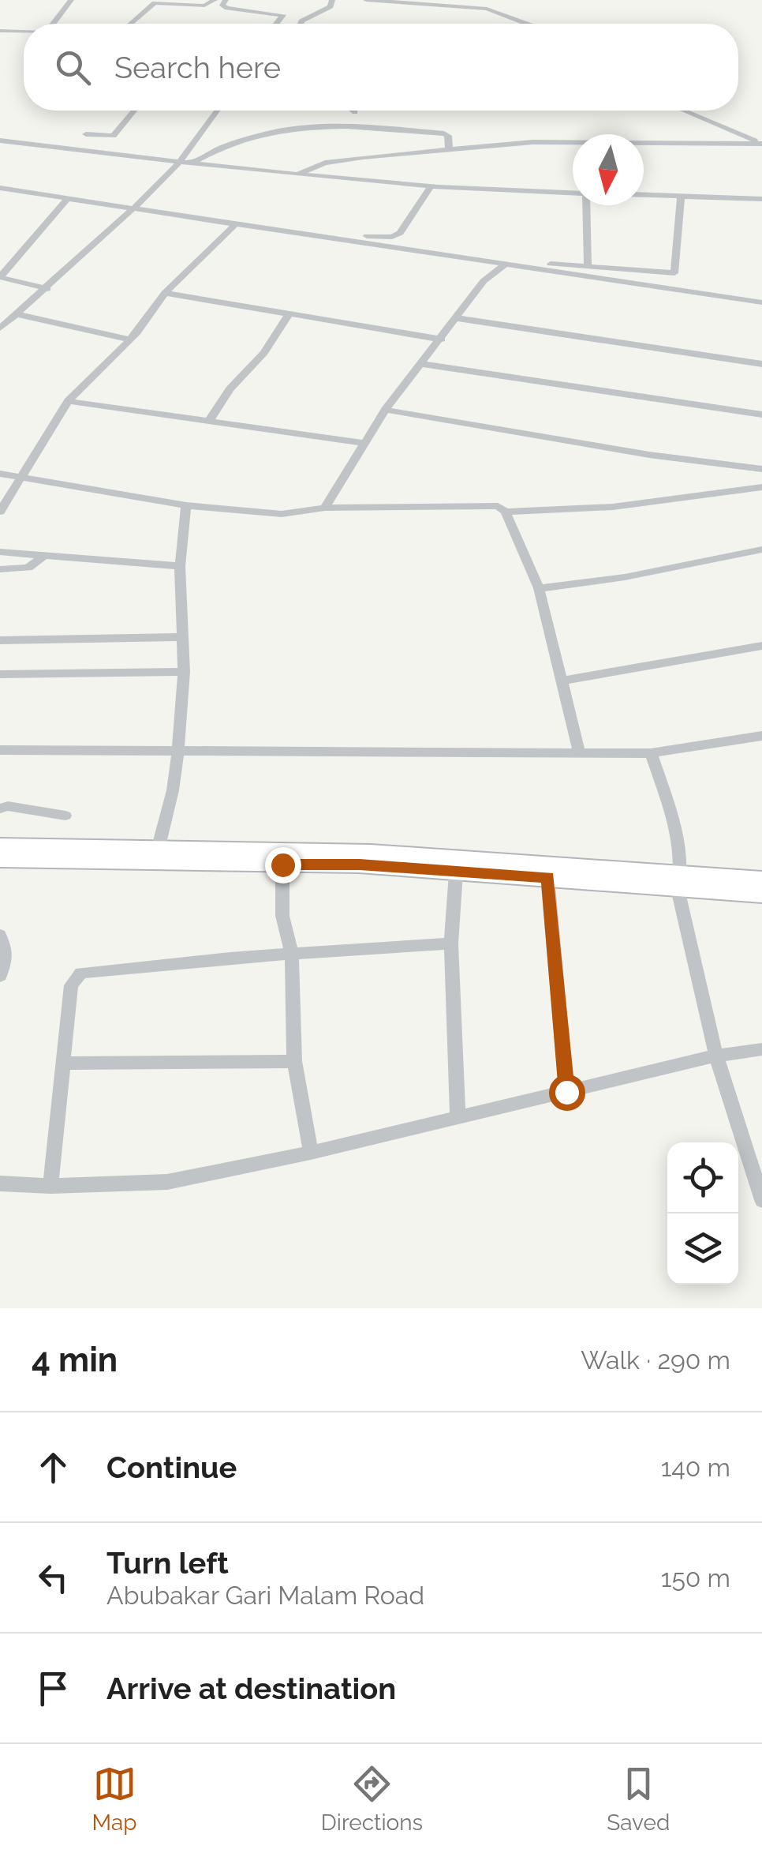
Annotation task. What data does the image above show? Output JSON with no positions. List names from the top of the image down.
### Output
{
  "north": "bottom",
  "page": {
    "search": "Search here",
    "heading": ["4 min", "Walk · 290 m"],
    "list": [
      ["Continue", "140 m"],
      ["Turn left", "Abubakar Gari Malam Road", "150 m"],
      "Arrive at destination"
    ],
    "nav": ["Map", "Directions", "Saved"]
  }
}
